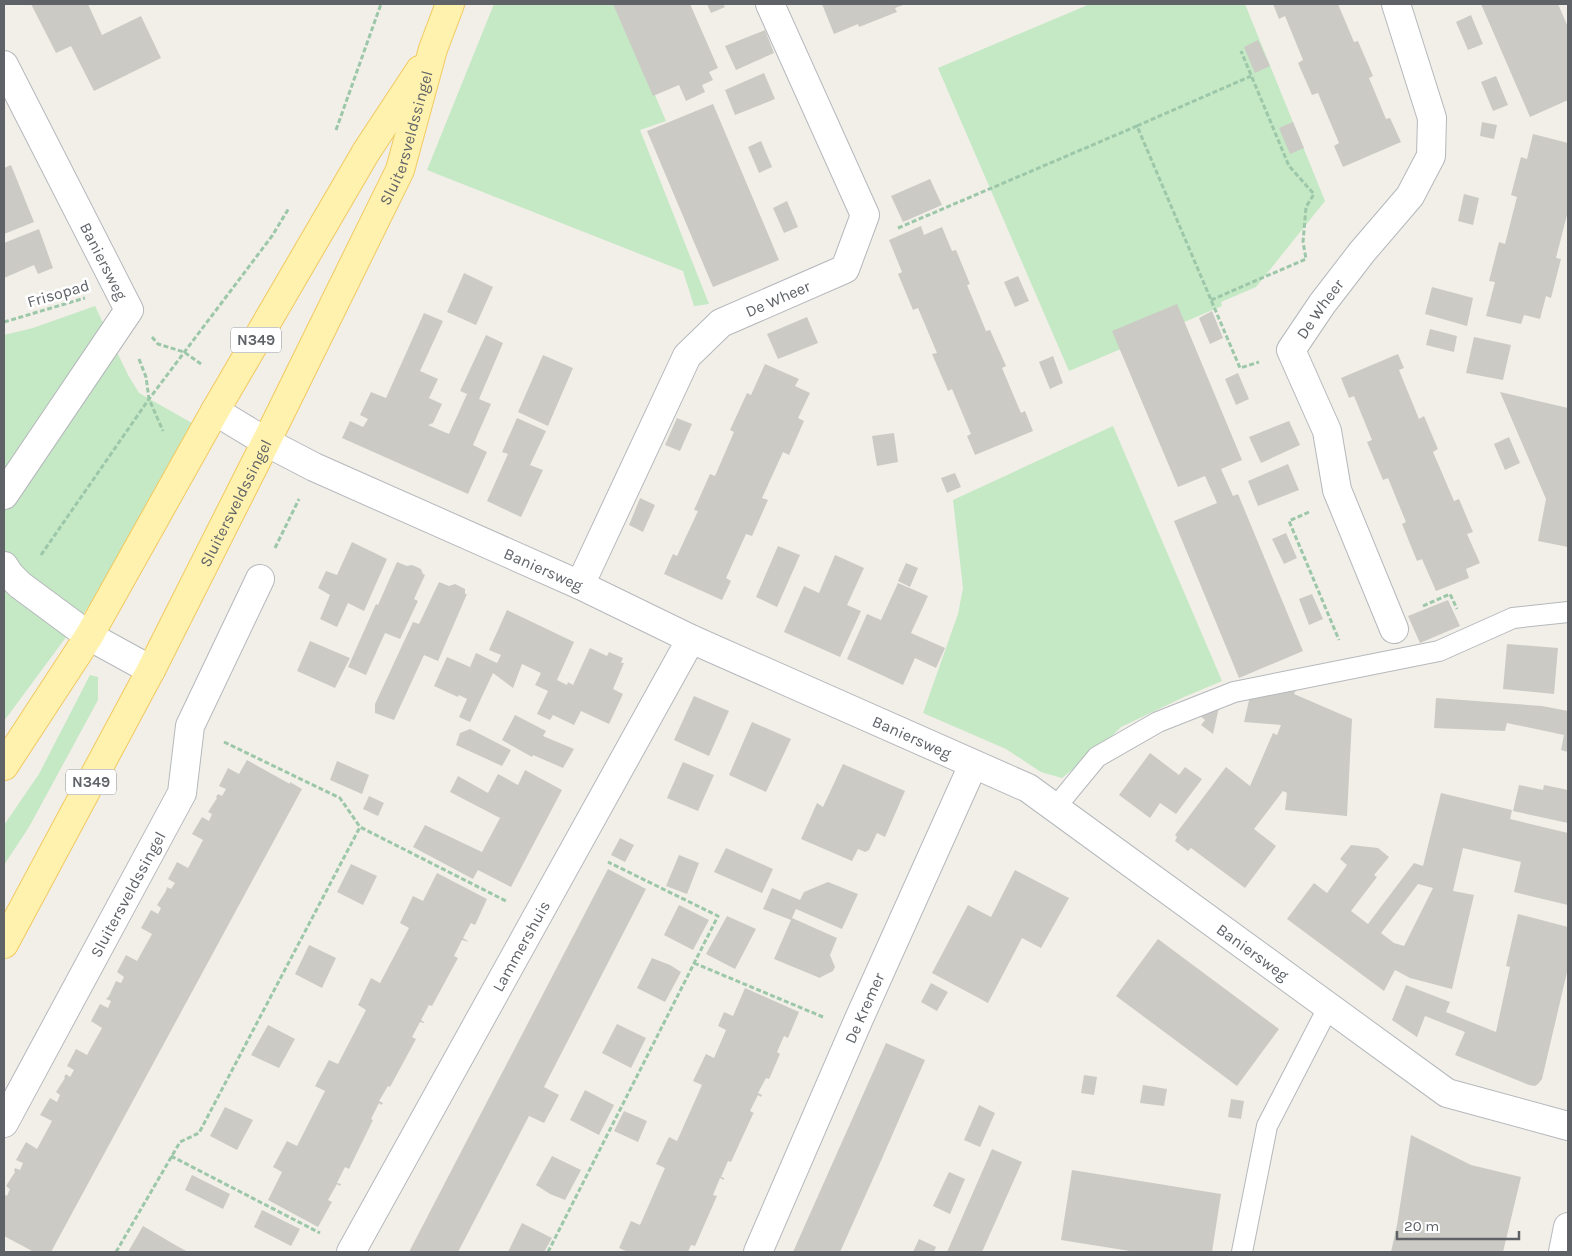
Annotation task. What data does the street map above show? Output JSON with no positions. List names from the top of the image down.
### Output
{
  "streets": {
    "main road": ["Sluitersveldssingel", "N349"],
    "street": [
      "Baniersweg",
      "De Wheer",
      "Lammershuis",
      "De Kremer"
    ],
    "path": ["Frisopad"]
  },
  "crossings": [
    ["Sluitersveldssingel", "Baniersweg"],
    ["Baniersweg", "Frisopad"],
    ["Baniersweg", "De Wheer"],
    ["Baniersweg", "Lammershuis"],
    ["Baniersweg", "De Kremer"]
  ],
  "scale_bar": "20 m"
}
